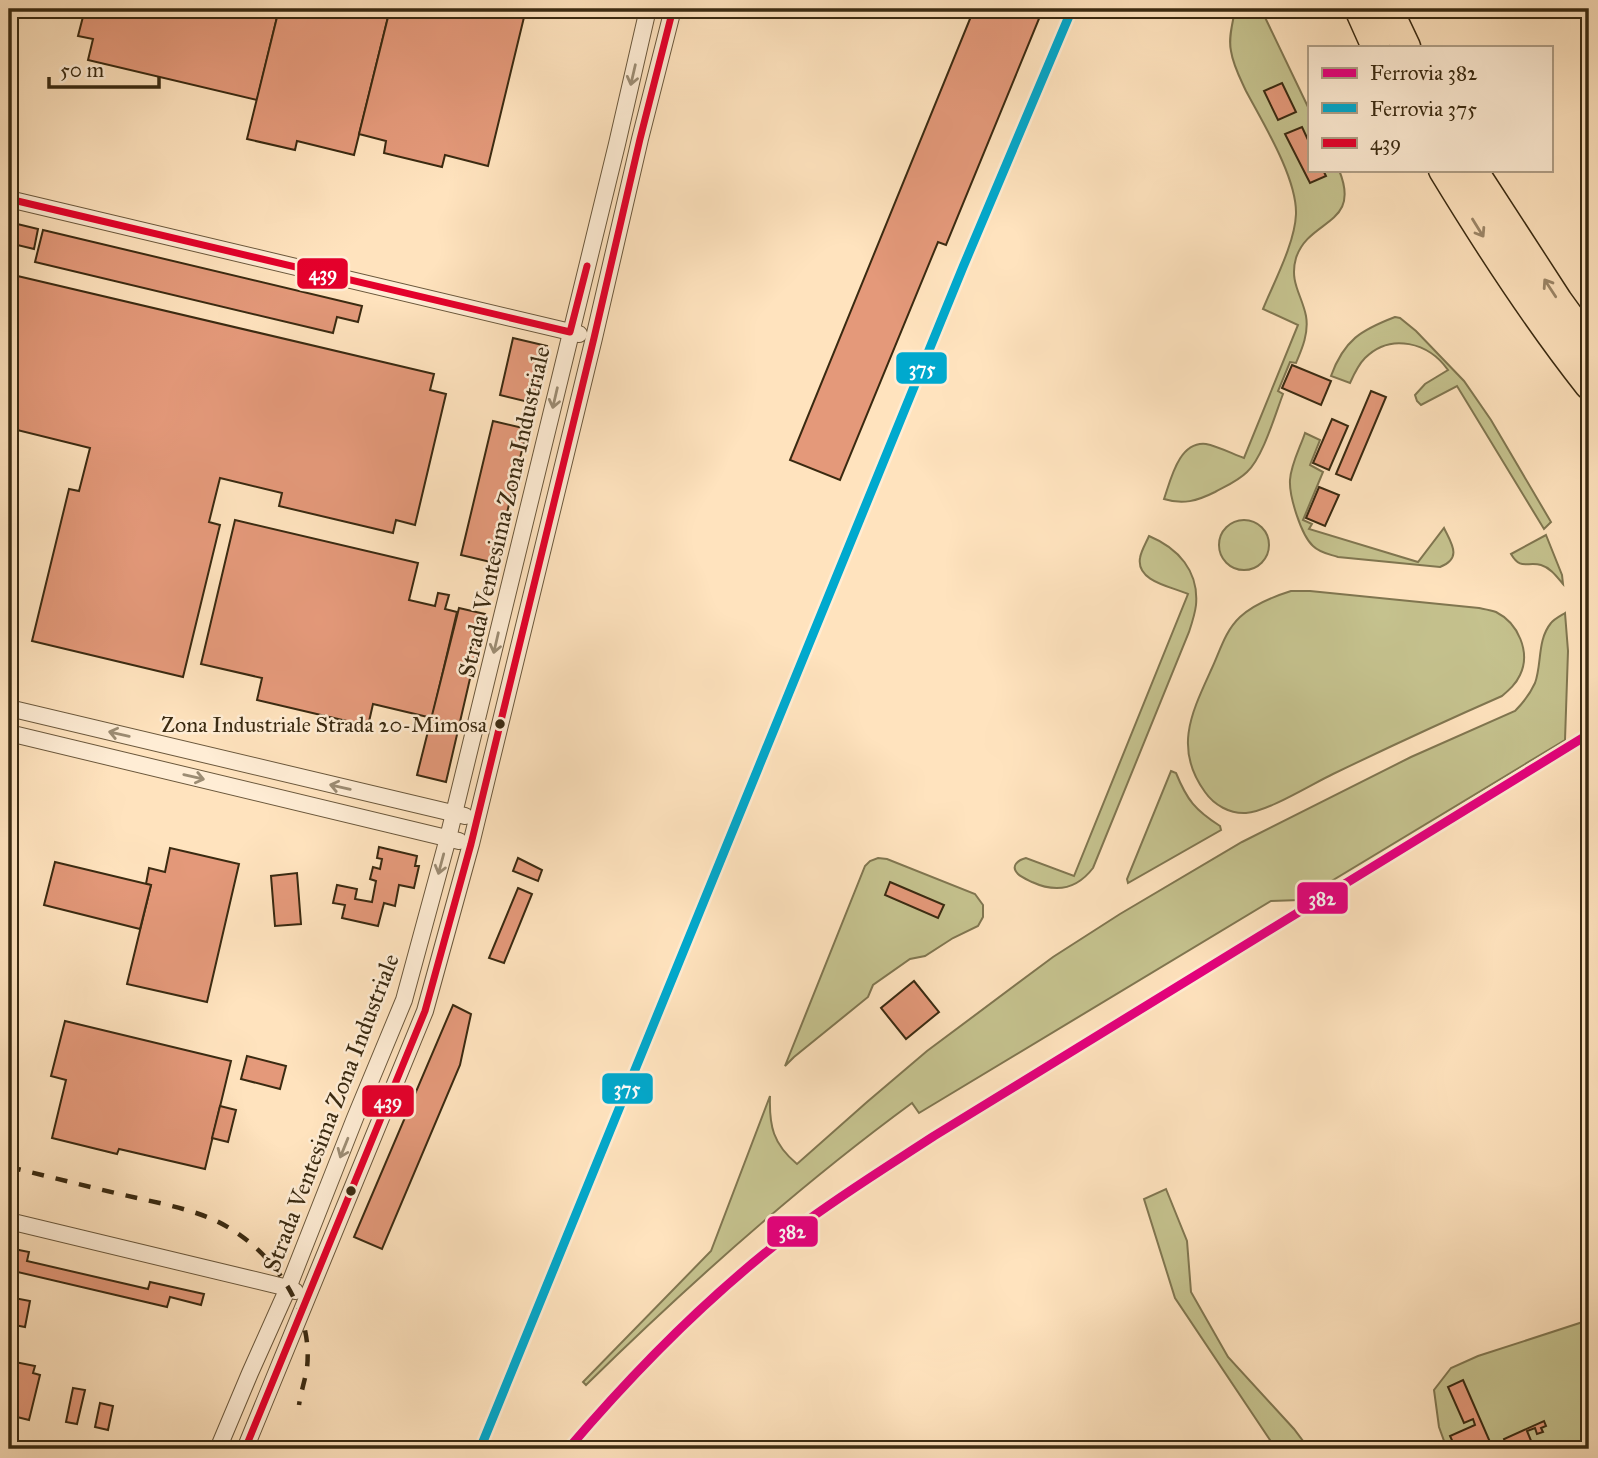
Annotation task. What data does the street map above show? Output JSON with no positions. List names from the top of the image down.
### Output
{
  "streets": {
    "street": ["Strada Ventesima Zona Industriale"]
  },
  "places": ["Zona Industriale Strada 20-Mimosa"],
  "lines": ["rail line 375", "transit line 439", "rail line 382"],
  "legend": ["Ferrovia 382", "Ferrovia 375", "439"],
  "scale_bar": "50 m"
}
